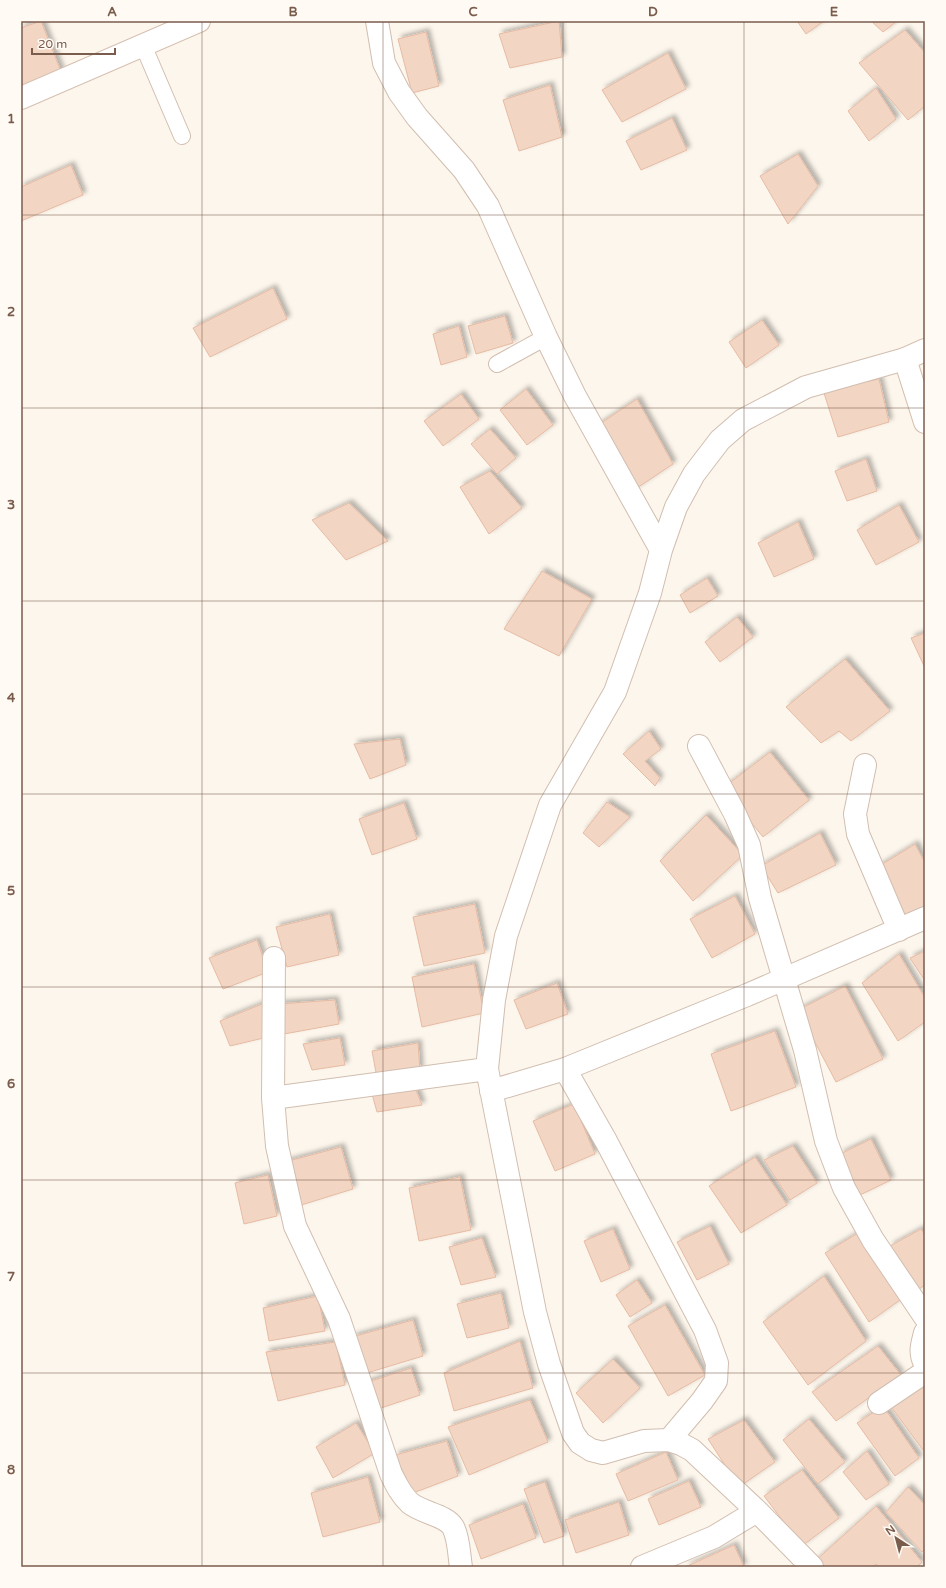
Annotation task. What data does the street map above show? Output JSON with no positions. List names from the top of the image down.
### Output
{
  "scale_bar": "20 m",
  "north": "top left",
  "grid": {
    "columns": [
      "A",
      "B",
      "C",
      "D",
      "E"
    ],
    "rows": [
      "1",
      "2",
      "3",
      "4",
      "5",
      "6",
      "7",
      "8"
    ]
  }
}
